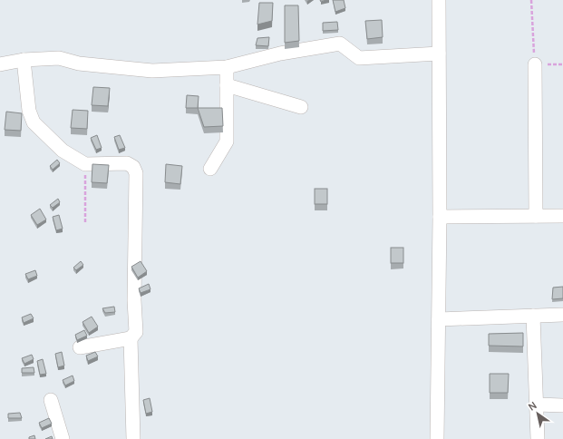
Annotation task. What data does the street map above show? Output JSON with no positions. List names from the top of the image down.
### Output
{
  "north": "top left"
}
